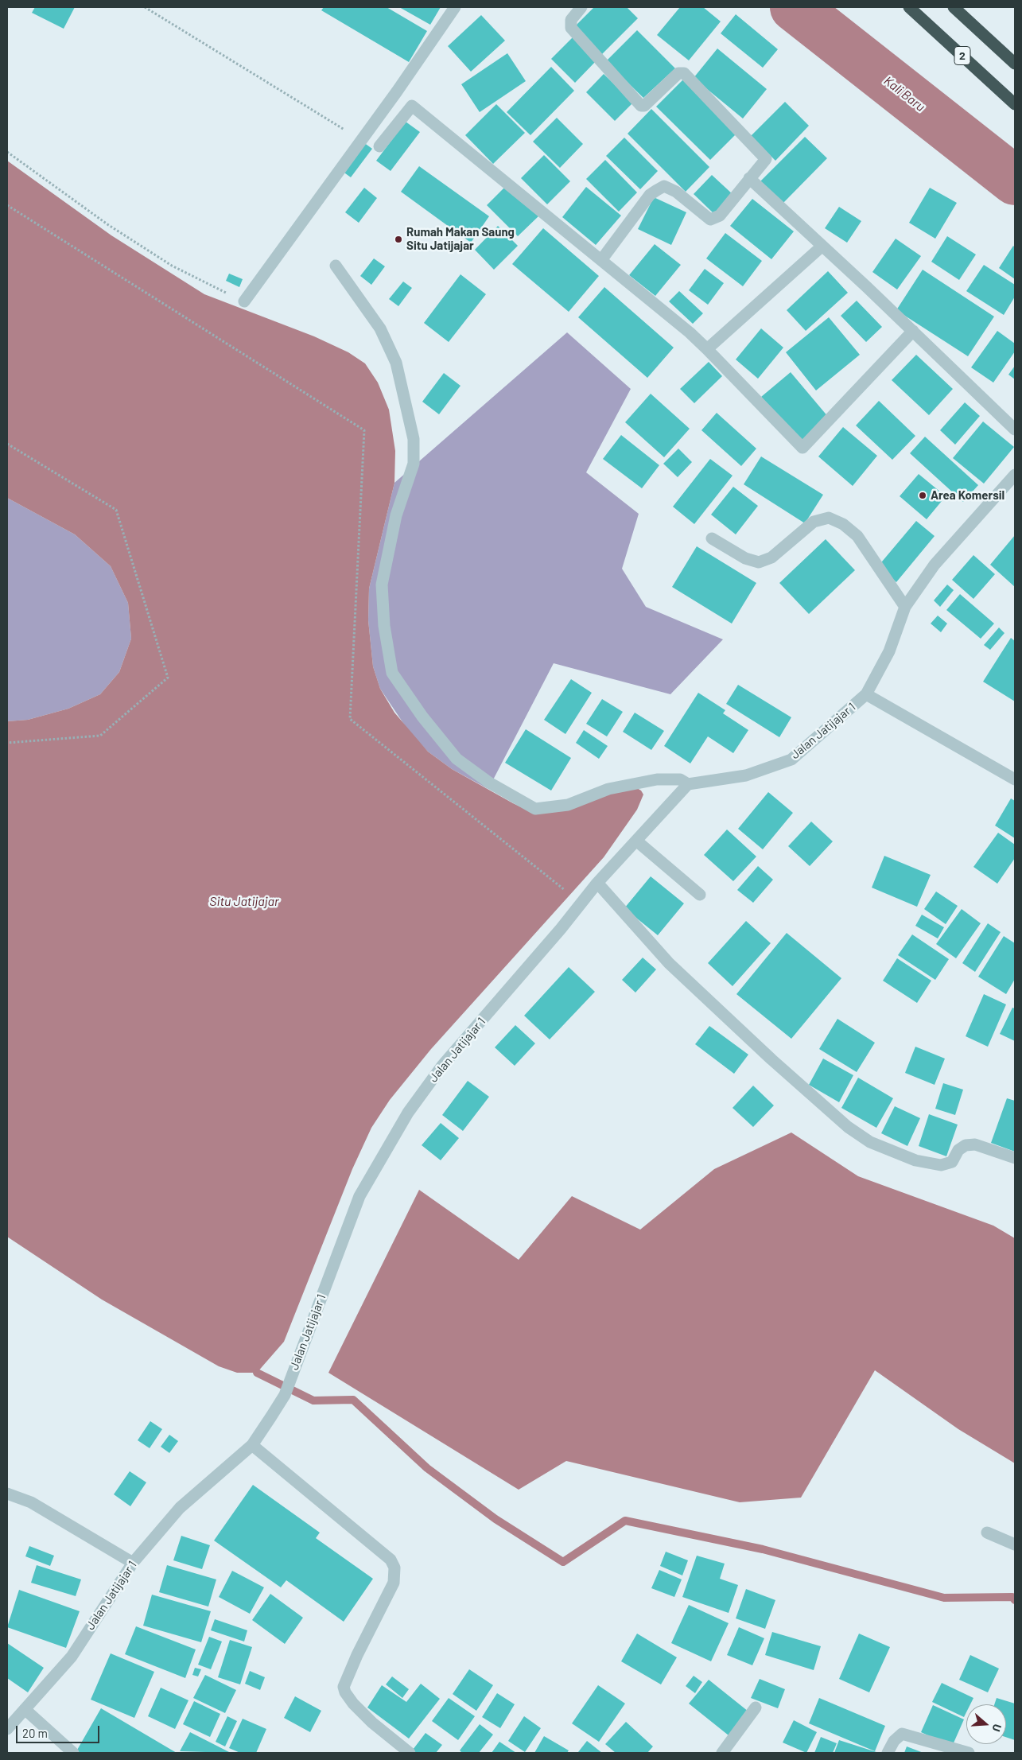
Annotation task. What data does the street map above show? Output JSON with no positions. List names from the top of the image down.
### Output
{
  "streets": {
    "highway": ["2"],
    "street": ["Jalan Jatijajar 1"]
  },
  "water": ["Kali Baru", "Situ Jatijajar"],
  "places": ["Rumah Makan Saung Situ Jatijajar", "Area Komersil"],
  "scale_bar": "20 m",
  "north": "right"
}
